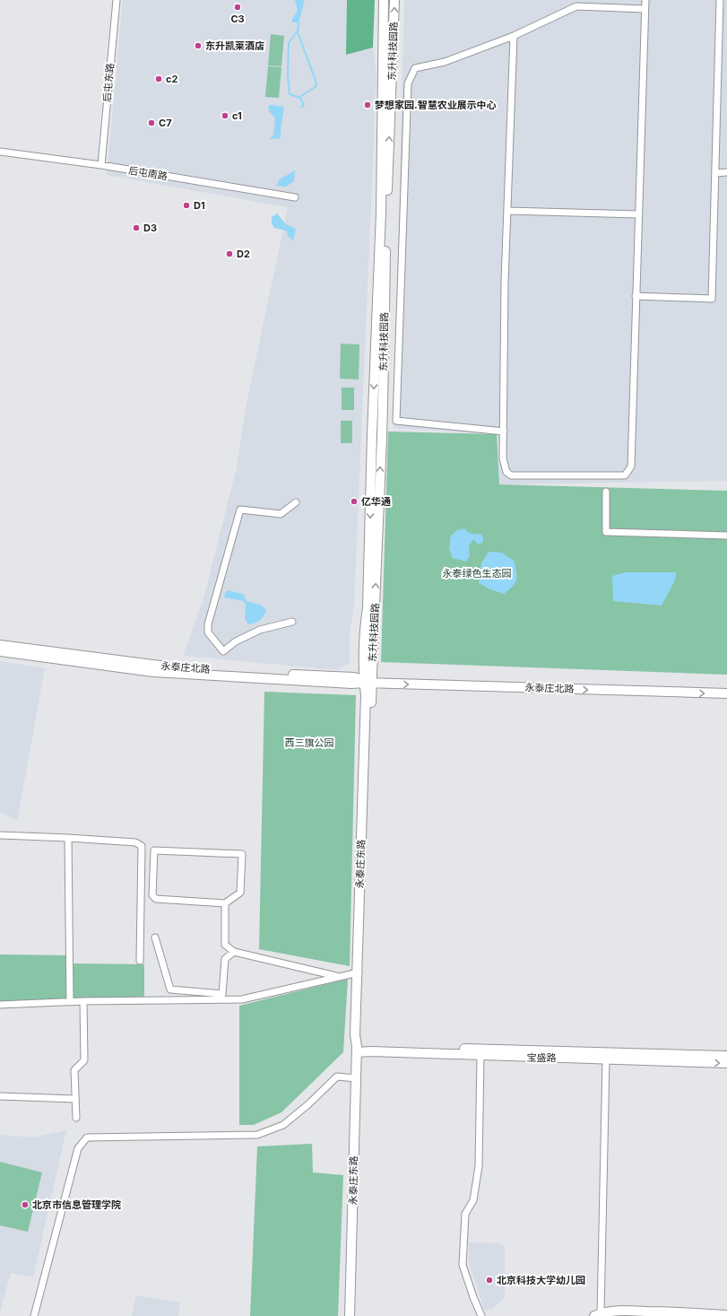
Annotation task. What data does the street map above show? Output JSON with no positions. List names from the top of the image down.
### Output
{
  "streets": {
    "street": [
      "东升科技园路",
      "后屯东路",
      "后屯南路",
      "永泰庄北路",
      "永泰庄东路",
      "宝盛路"
    ]
  },
  "crossings": [
    ["东升科技园路", "永泰庄北路"],
    ["东升科技园路", "永泰庄东路"],
    ["后屯东路", "后屯南路"],
    ["永泰庄北路", "永泰庄东路"],
    ["永泰庄东路", "宝盛路"]
  ],
  "parks": ["永泰绿色生态园", "西三旗公园"],
  "places": [
    "C3",
    "东升凯莱酒店",
    "c2",
    "梦想家园.智慧农业展示中心",
    "c1",
    "C7",
    "D1",
    "D3",
    "D2",
    "亿华通",
    "北京市信息管理学院",
    "北京科技大学幼儿园"
  ]
}
